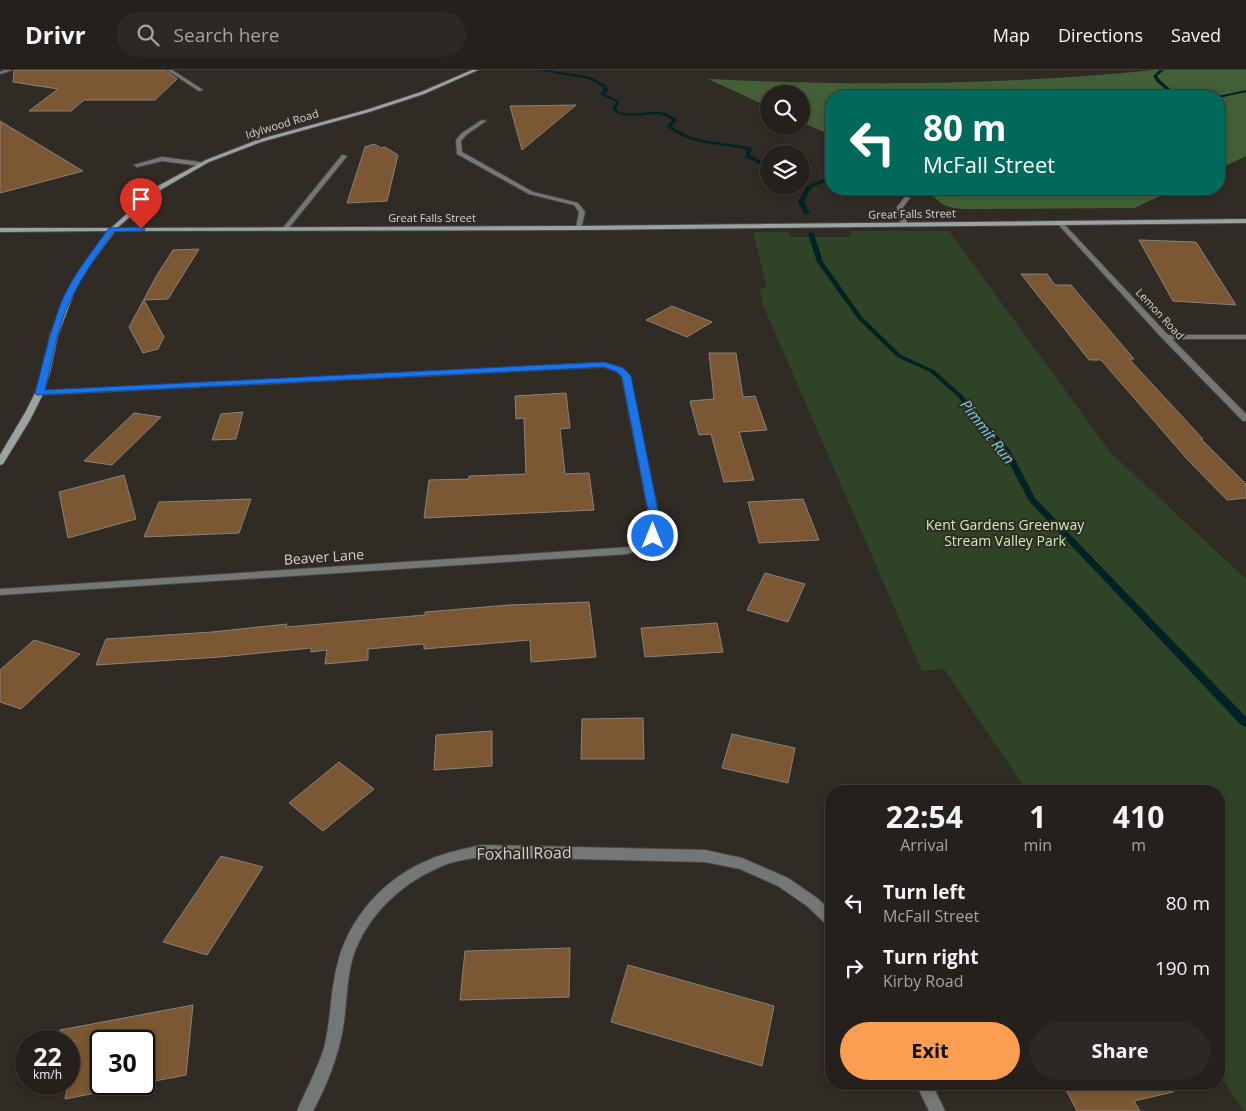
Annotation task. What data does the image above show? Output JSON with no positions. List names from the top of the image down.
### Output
{
  "streets": {
    "main road": ["Idylwood Road", "Great Falls Street"],
    "street": ["Lemon Road", "Beaver Lane", "Foxhall Road"]
  },
  "crossings": [
    ["Idylwood Road", "Great Falls Street"],
    ["Great Falls Street", "Lemon Road"]
  ],
  "water": ["Pimmit Run"],
  "parks": ["Kent Gardens Greenway Stream Valley Park"],
  "page": {
    "header": "Drivr",
    "search": "Search here",
    "nav": ["Map", "Directions", "Saved"],
    "turn": ["80 m", "McFall Street"],
    "eta": [
      "22:54",
      "Arrival",
      "1",
      "min",
      "410",
      "m"
    ],
    "list": [
      {
        "name": "Turn left",
        "note": "McFall Street",
        "value": "80 m"
      },
      {
        "name": "Turn right",
        "note": "Kirby Road",
        "value": "190 m"
      }
    ],
    "buttons": ["Exit", "Share"],
    "speed": "22 km/h",
    "limit": "30"
  }
}
